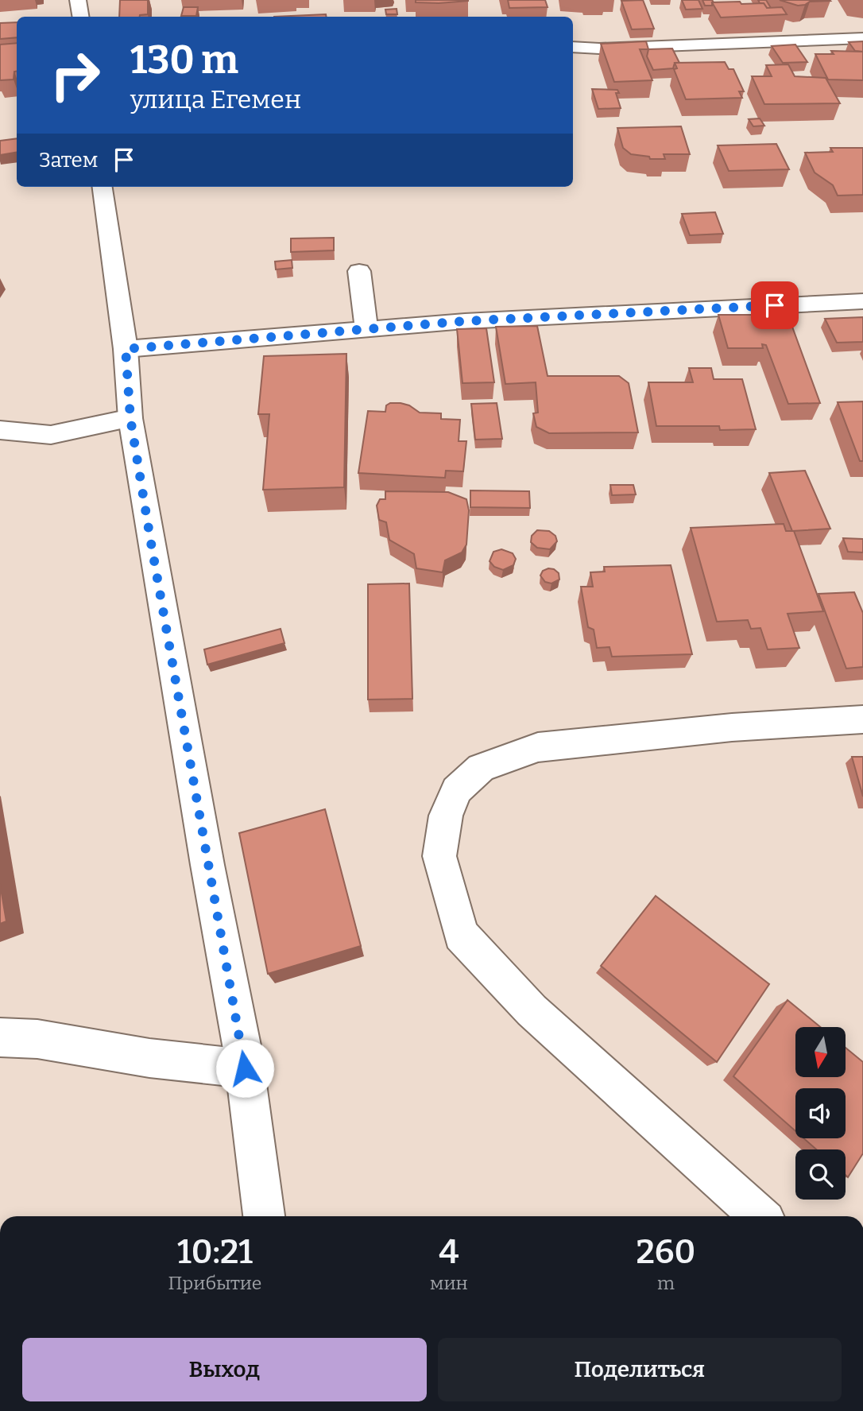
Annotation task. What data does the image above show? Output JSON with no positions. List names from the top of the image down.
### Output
{
  "north": "bottom",
  "page": {
    "turn": ["130 m", "улица Егемен"],
    "then": "Затем",
    "eta": [
      "10:21",
      "Прибытие",
      "4",
      "мин",
      "260",
      "m"
    ],
    "buttons": ["Выход", "Поделиться"]
  }
}
